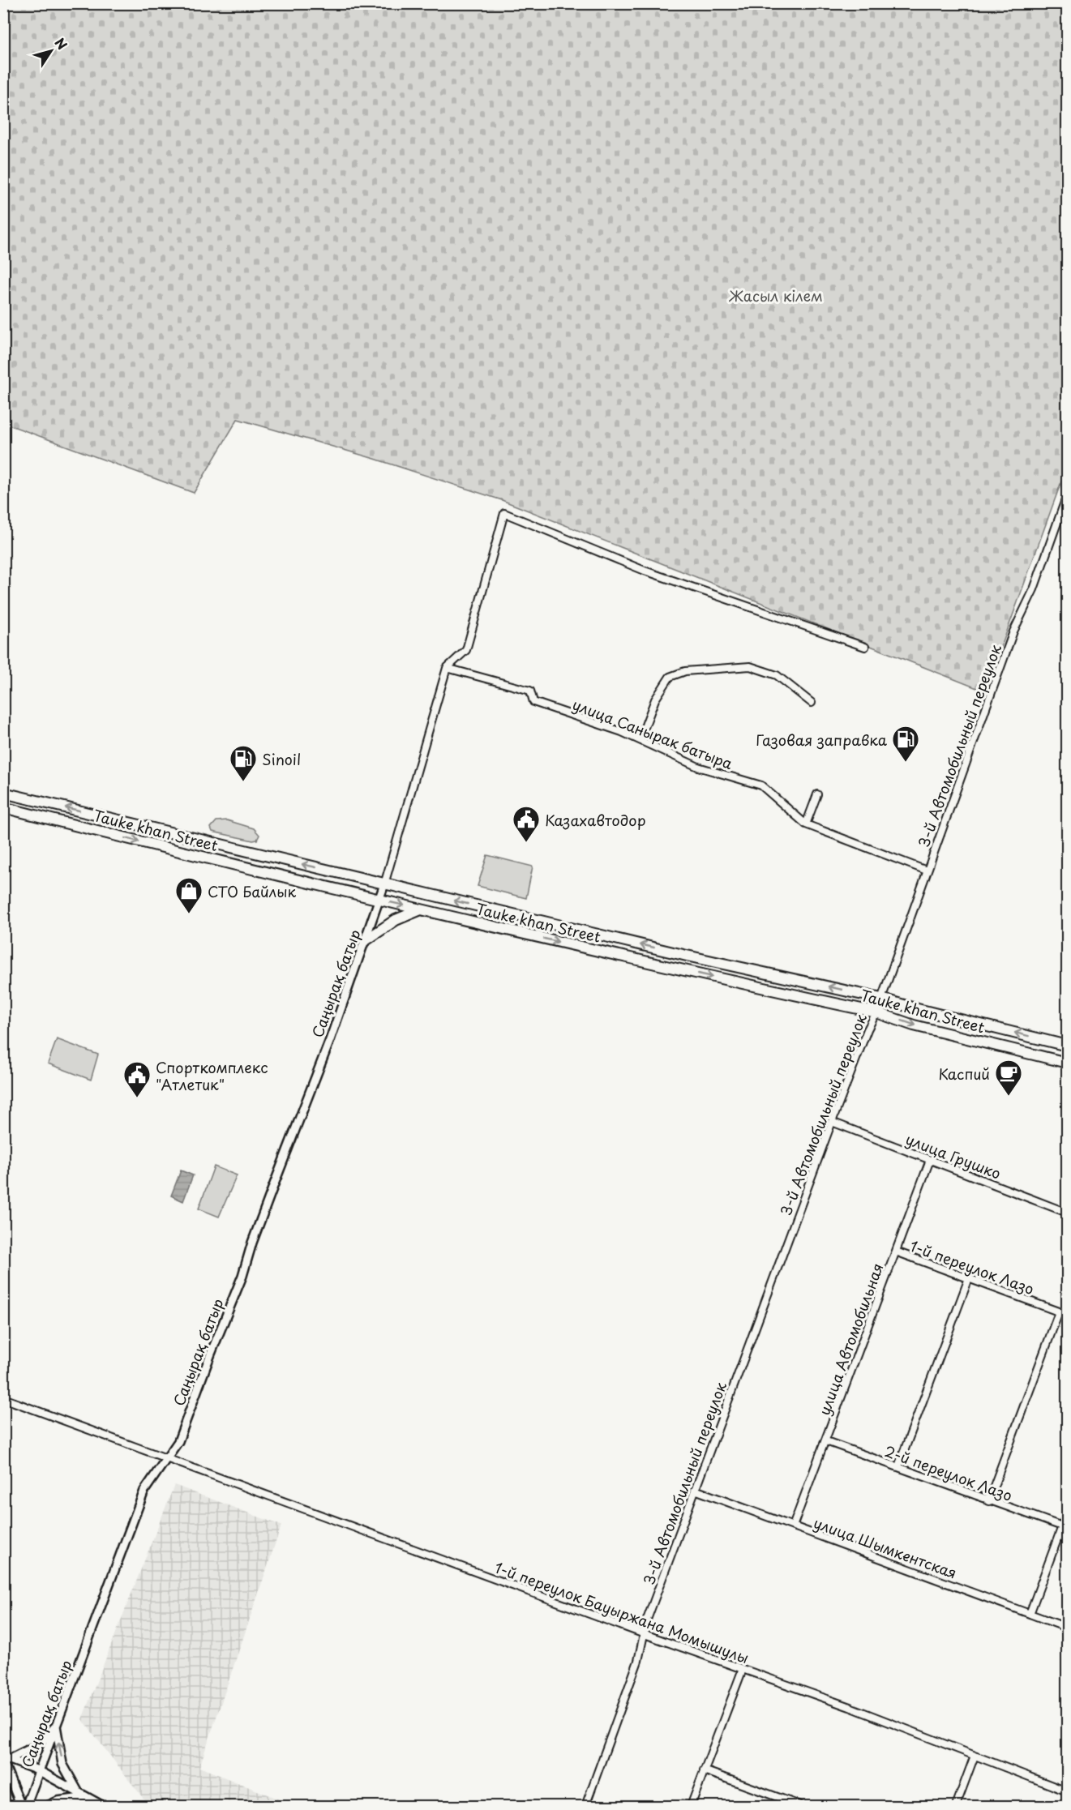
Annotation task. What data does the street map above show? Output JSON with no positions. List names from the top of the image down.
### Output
{
  "streets": {
    "main road": ["Tauke khan Street"],
    "street": [
      "улица Санырак батыра",
      "3-й Автомобильный переулок",
      "Саңырақ батыр",
      "улица Грушко",
      "1-й переулок Лазо",
      "улица Автомобильная",
      "2-й переулок Лазо",
      "улица Шымкентская",
      "1-й переулок Бауыржана Момышулы"
    ]
  },
  "crossings": [
    ["улица Санырак батыра", "3-й Автомобильный переулок"],
    ["3-й Автомобильный переулок", "Tauke khan Street"],
    ["3-й Автомобильный переулок", "улица Грушко"],
    ["3-й Автомобильный переулок", "улица Шымкентская"],
    ["3-й Автомобильный переулок", "1-й переулок Бауыржана Момышулы"],
    ["Tauke khan Street", "Саңырақ батыр"],
    ["Саңырақ батыр", "1-й переулок Бауыржана Момышулы"],
    ["улица Грушко", "улица Автомобильная"],
    ["1-й переулок Лазо", "улица Автомобильная"],
    ["улица Автомобильная", "2-й переулок Лазо"],
    ["улица Автомобильная", "улица Шымкентская"]
  ],
  "parks": ["Жасыл кілем"],
  "places": {
    "fuel station": ["Газовая заправка", "Sinoil"],
    "public building": ["Казахавтодор", "Спорткомплекс \"Атлетик\""],
    "shop": ["СТО Байлык"],
    "cafe": ["Каспий"]
  },
  "north": "top right"
}
